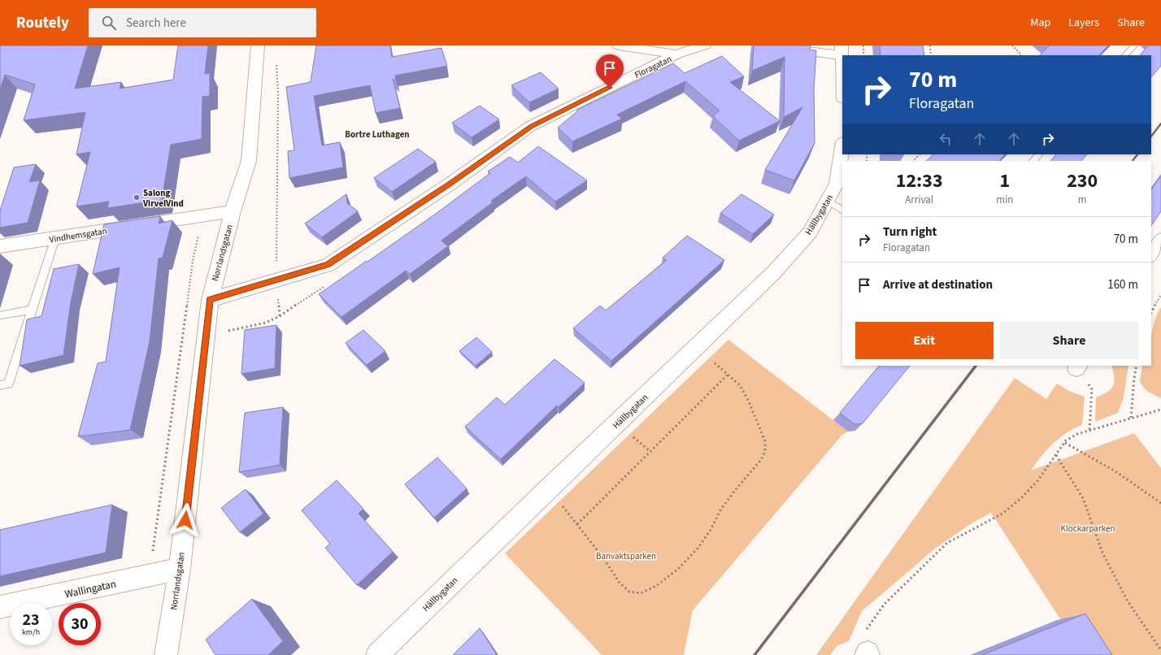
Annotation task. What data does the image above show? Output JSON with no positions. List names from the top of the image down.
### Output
{
  "streets": {
    "street": [
      "Floragatan",
      "Hällbygatan",
      "Vindhemsgatan",
      "Norrlandsgatan",
      "Wallingatan"
    ]
  },
  "crossings": [
    ["Floragatan", "Norrlandsgatan"],
    ["Vindhemsgatan", "Norrlandsgatan"],
    ["Norrlandsgatan", "Wallingatan"]
  ],
  "districts": ["Bortre Luthagen"],
  "parks": ["Klockarparken", "Banvaktsparken"],
  "places": ["Salong VirvelVind"],
  "page": {
    "header": "Routely",
    "search": "Search here",
    "nav": ["Map", "Layers", "Share"],
    "turn": ["70 m", "Floragatan"],
    "eta": [
      "12:33",
      "Arrival",
      "1",
      "min",
      "230",
      "m"
    ],
    "list": [
      {
        "name": "Turn right",
        "note": "Floragatan",
        "value": "70 m"
      },
      {
        "name": "Arrive at destination",
        "value": "160 m"
      }
    ],
    "buttons": ["Exit", "Share"],
    "speed": "23 km/h",
    "limit": "30"
  }
}
